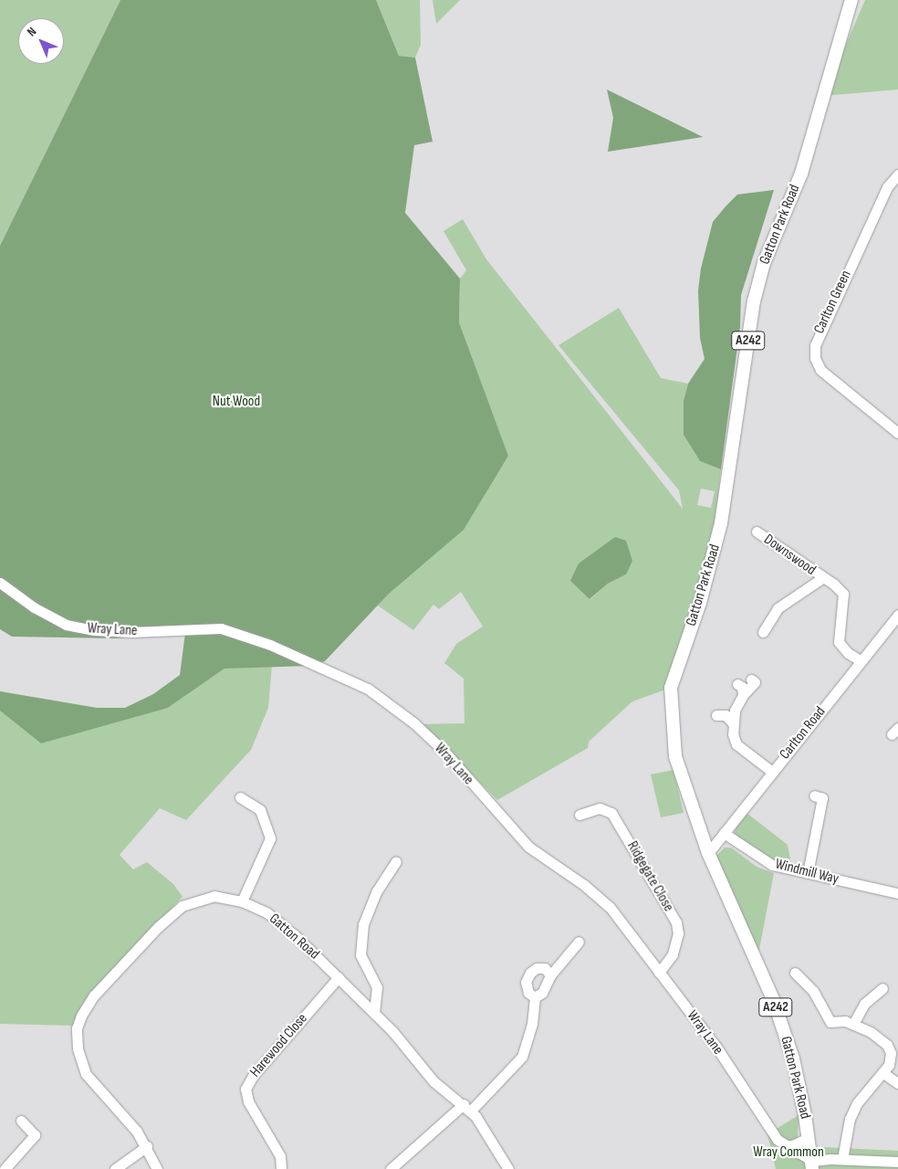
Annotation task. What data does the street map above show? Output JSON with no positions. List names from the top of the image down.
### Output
{
  "streets": {
    "main road": ["Gatton Park Road", "A242"],
    "street": [
      "Carlton Green",
      "Downswood",
      "Wray Lane",
      "Carlton Road",
      "Windmill Way",
      "Ridgegate Close",
      "Gatton Road",
      "Harewood Close"
    ]
  },
  "crossings": [
    ["Gatton Park Road", "Wray Lane"],
    ["Gatton Park Road", "Carlton Road"],
    ["Downswood", "Carlton Road"],
    ["Wray Lane", "Ridgegate Close"],
    ["Carlton Road", "Windmill Way"],
    ["Gatton Road", "Harewood Close"]
  ],
  "parks": ["Nut Wood", "Wray Common"],
  "north": "top left"
}
